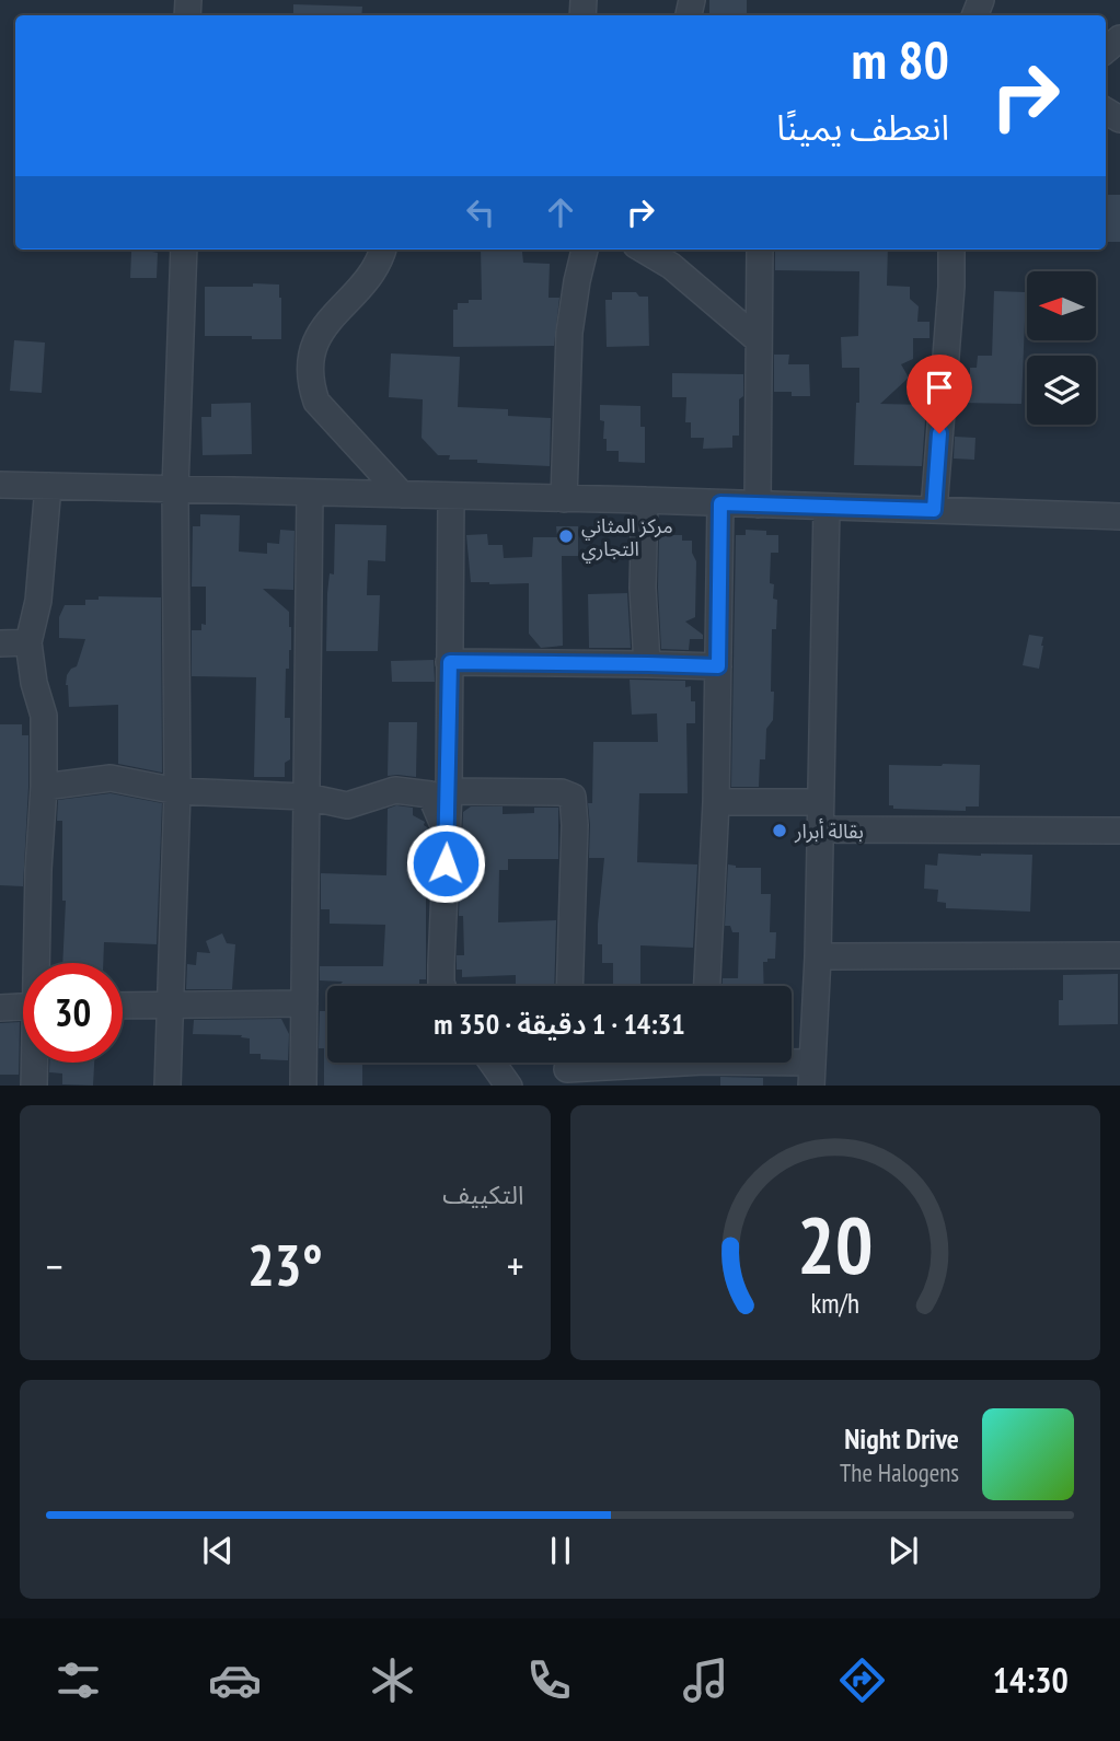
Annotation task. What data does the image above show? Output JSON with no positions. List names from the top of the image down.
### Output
{
  "places": ["مركز المثاني التجاري", "بقالة أبرار"],
  "north": "left",
  "page": {
    "turn": ["80 m", "انعطف يمينًا"],
    "limit": "30",
    "trip": "14:31 · 1 دقيقة · 350 m",
    "tile": "التكييف",
    "heat": ["−", "23°", "+"],
    "song": ["Night Drive", "The Halogens"],
    "tabs": "14:30",
    "gauge": ["20", "km/h"]
  }
}
